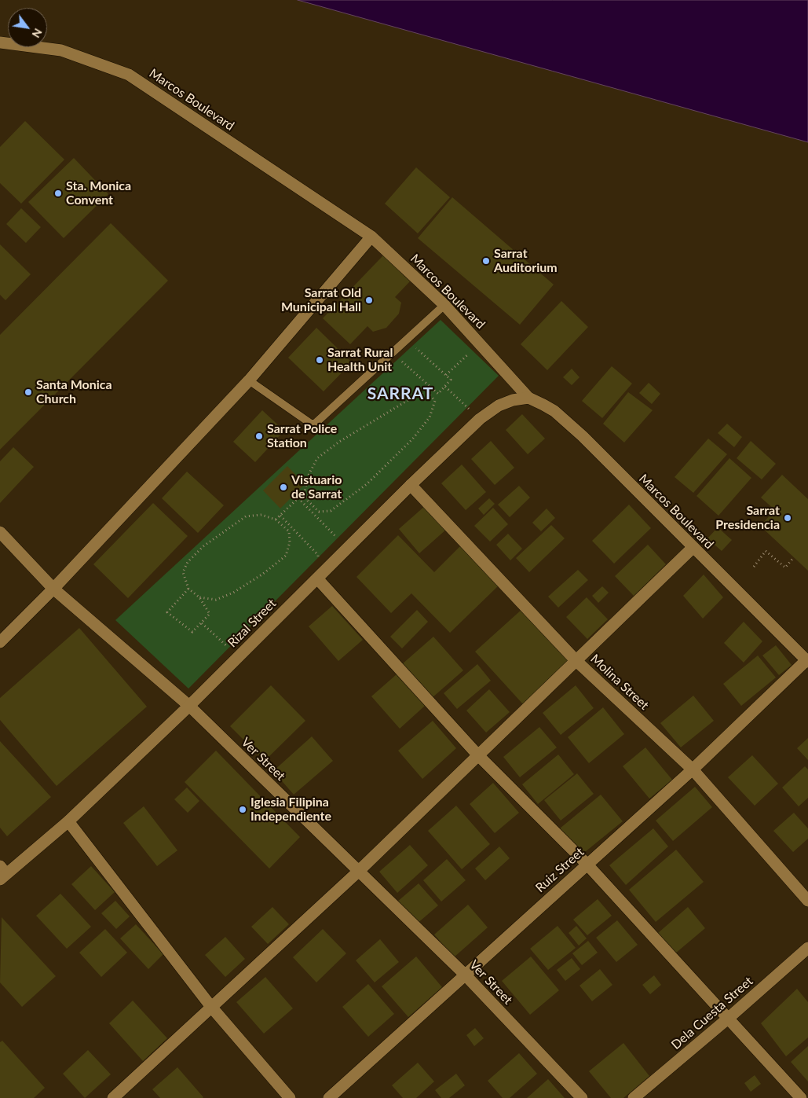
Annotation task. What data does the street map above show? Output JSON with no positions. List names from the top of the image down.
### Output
{
  "streets": {
    "street": [
      "Marcos Boulevard",
      "Rizal Street",
      "Molina Street",
      "Ver Street",
      "Ruiz Street",
      "Dela Cuesta Street"
    ]
  },
  "crossings": [
    ["Marcos Boulevard", "Rizal Street"],
    ["Marcos Boulevard", "Ruiz Street"],
    ["Rizal Street", "Molina Street"],
    ["Rizal Street", "Ver Street"],
    ["Molina Street", "Ruiz Street"],
    ["Ver Street", "Ruiz Street"]
  ],
  "districts": ["SARRAT"],
  "places": [
    "Sta. Monica Convent",
    "Sarrat Auditorium",
    "Sarrat Old Municipal Hall",
    "Sarrat Rural Health Unit",
    "Santa Monica Church",
    "Sarrat Police Station",
    "Vistuario de Sarrat",
    "Sarrat Presidencia",
    "Iglesia Filipina Independiente"
  ],
  "north": "bottom right"
}
